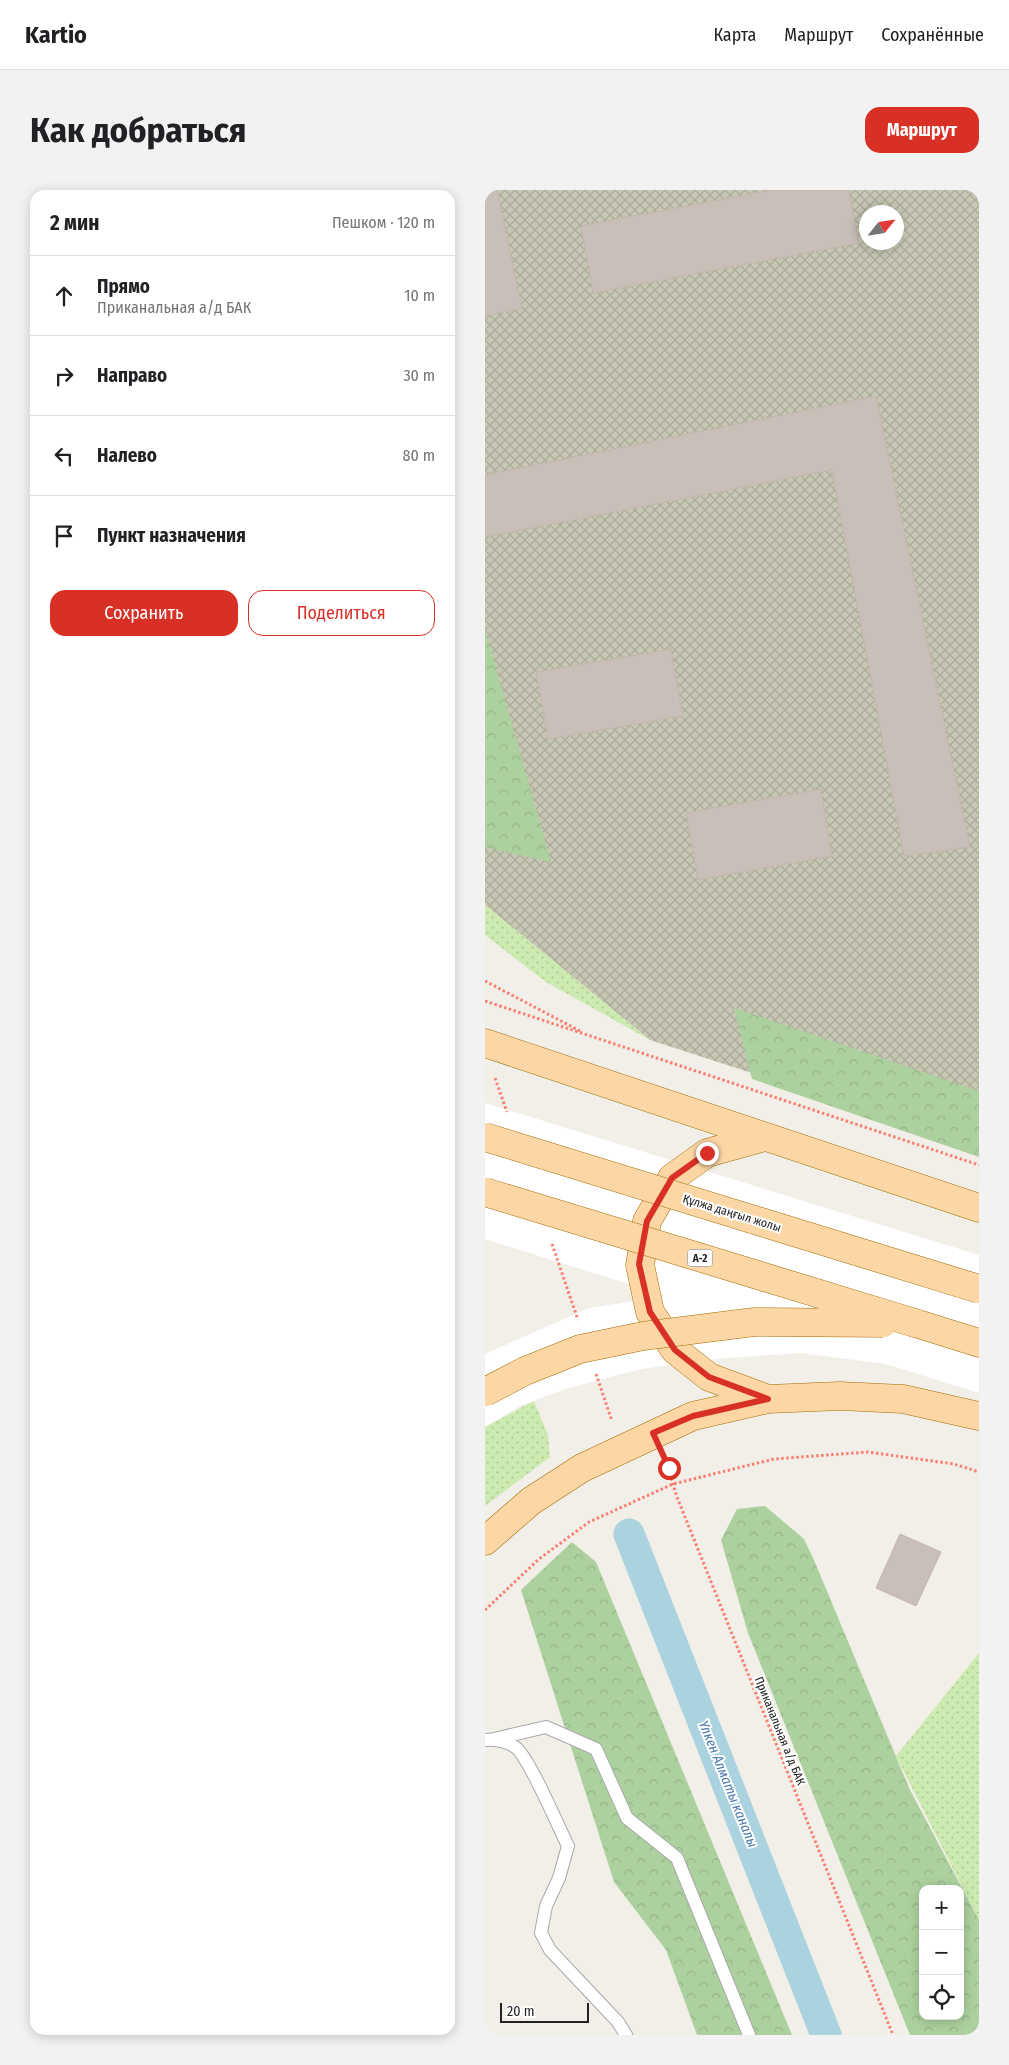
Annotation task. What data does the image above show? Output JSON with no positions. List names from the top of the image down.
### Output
{
  "streets": {
    "main road": ["Құлжа даңғыл жолы", "A-2"],
    "path": ["Приканальная а/д БАК"]
  },
  "water": ["Үлкен Алматы каналы"],
  "scale_bar": "20 m",
  "north": "top right",
  "page": {
    "header": "Kartio",
    "nav": ["Карта", "Маршрут", "Сохранённые"],
    "buttons": [
      "Маршрут",
      ["Сохранить", "Поделиться"]
    ],
    "title": "Как добраться",
    "heading": ["2 мин", "Пешком · 120 m"],
    "list": [
      ["Прямо", "Приканальная а/д БАК", "10 m"],
      ["Направо", "30 m"],
      ["Налево", "80 m"],
      "Пункт назначения"
    ],
    "map_buttons": ["+", "−"],
    "scale": "20 m"
  }
}
